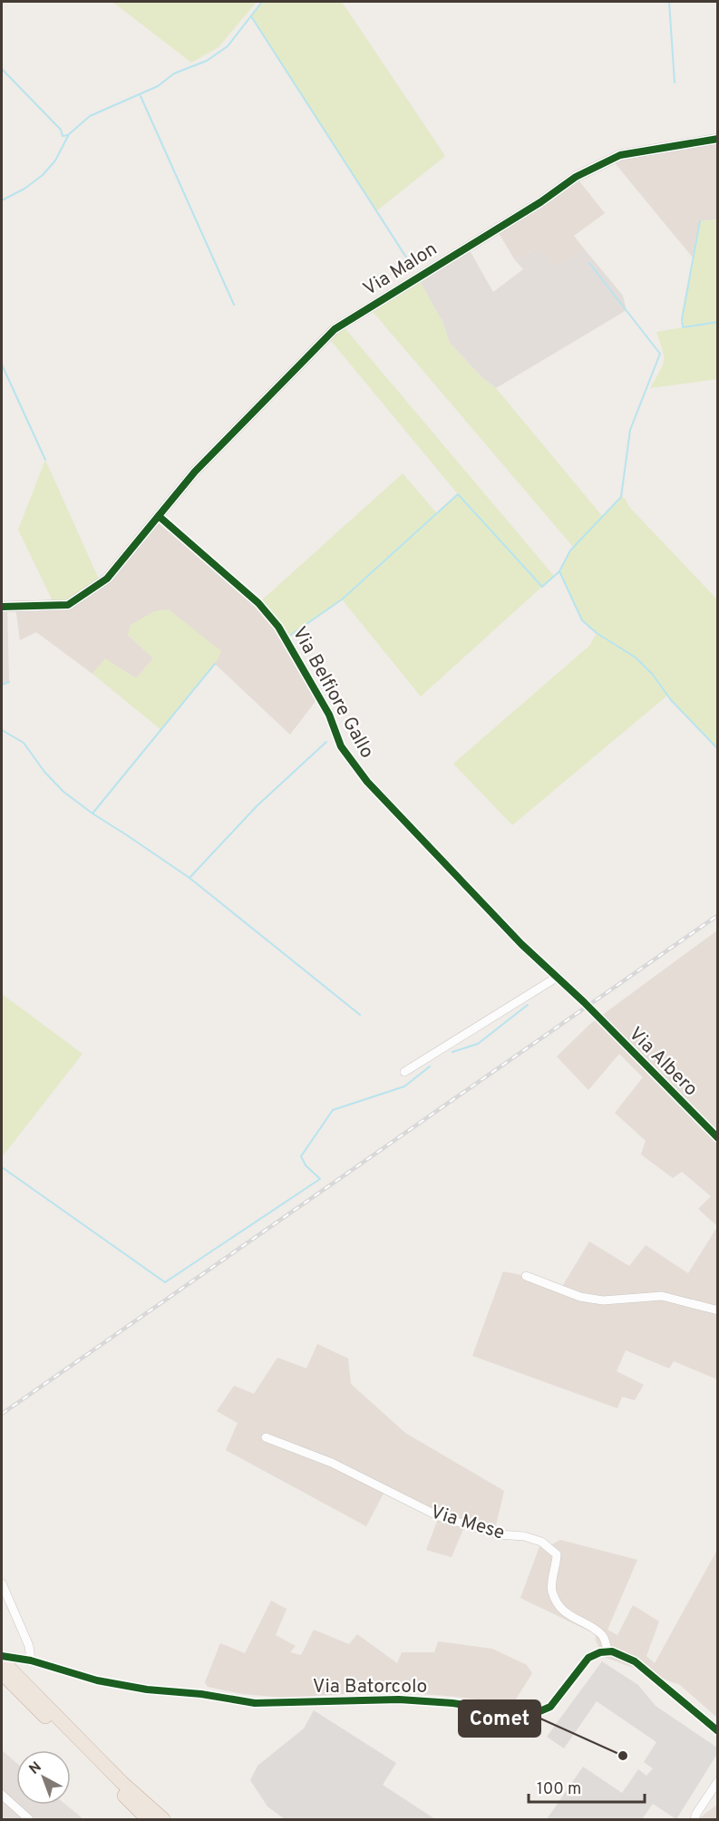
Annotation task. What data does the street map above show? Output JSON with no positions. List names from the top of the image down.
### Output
{
  "streets": {
    "street": [
      "Via Malon",
      "Via Belfiore Gallo",
      "Via Albero",
      "Via Mese",
      "Via Batorcolo"
    ]
  },
  "crossings": [
    ["Via Malon", "Via Belfiore Gallo"],
    ["Via Belfiore Gallo", "Via Albero"],
    ["Via Mese", "Via Batorcolo"]
  ],
  "places": ["Comet"],
  "scale_bar": "100 m",
  "north": "top left"
}
